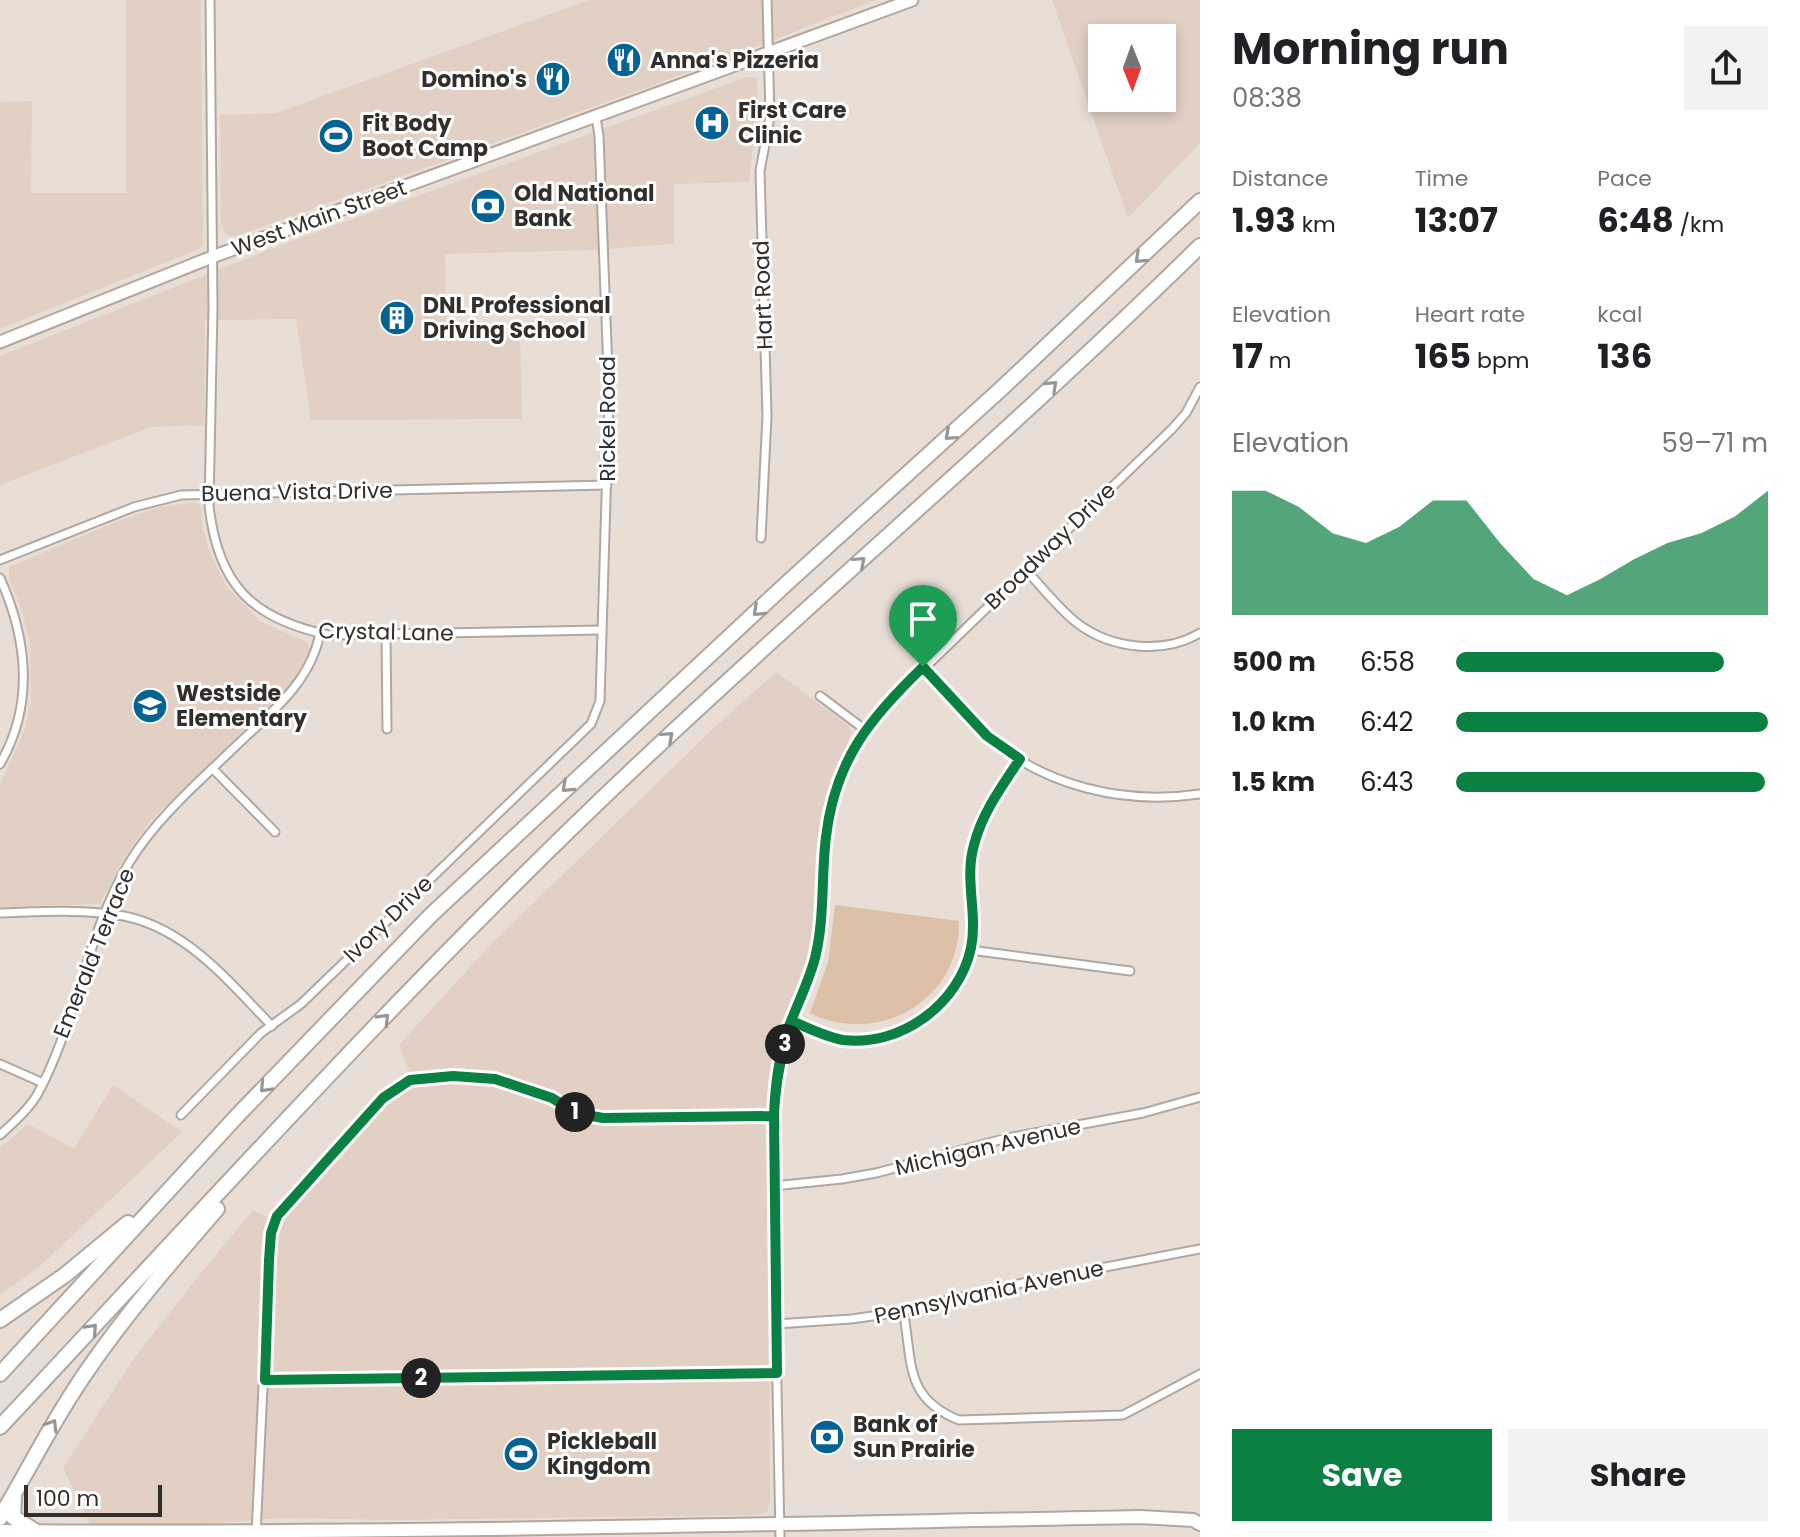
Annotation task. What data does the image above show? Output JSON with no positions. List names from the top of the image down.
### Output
{
  "streets": {
    "main road": ["West Main Street"],
    "street": [
      "Hart Road",
      "Rickel Road",
      "Buena Vista Drive",
      "Broadway Drive",
      "Crystal Lane",
      "Ivory Drive",
      "Emerald Terrace",
      "Michigan Avenue",
      "Pennsylvania Avenue"
    ]
  },
  "crossings": [
    ["West Main Street", "Hart Road"],
    ["West Main Street", "Rickel Road"],
    ["West Main Street", "Crystal Lane"],
    ["Rickel Road", "Buena Vista Drive"],
    ["Rickel Road", "Crystal Lane"],
    ["Rickel Road", "Ivory Drive"],
    ["Buena Vista Drive", "Crystal Lane"],
    ["Broadway Drive", "Michigan Avenue"],
    ["Broadway Drive", "Pennsylvania Avenue"],
    ["Crystal Lane", "Emerald Terrace"]
  ],
  "places": {
    "restaurant": ["Anna's Pizzeria", "Domino's"],
    "hospital": ["First Care Clinic"],
    "sports": ["Fit Body Boot Camp", "Pickleball Kingdom"],
    "bank": ["Old National Bank", "Bank of Sun Prairie"],
    "building": ["DNL Professional Driving School"],
    "school or university": ["Westside Elementary"]
  },
  "scale_bar": "100 m",
  "north": "bottom",
  "page": {
    "heading": ["Morning run", "08:38"],
    "stats": [
      ["Distance", "1.93 km"],
      ["Time", "13:07"],
      ["Pace", "6:48 /km"],
      ["Elevation", "17 m"],
      ["Heart rate", "165 bpm"],
      ["kcal", "136"]
    ],
    "chart": ["Elevation", "59–71 m"],
    "list": [
      {
        "name": "500 m",
        "note": "6:58"
      },
      {
        "name": "1.0 km",
        "note": "6:42"
      },
      {
        "name": "1.5 km",
        "note": "6:43"
      }
    ],
    "pins": ["3", "1", "2"],
    "buttons": ["Save", "Share"],
    "scale": "100 m"
  }
}
